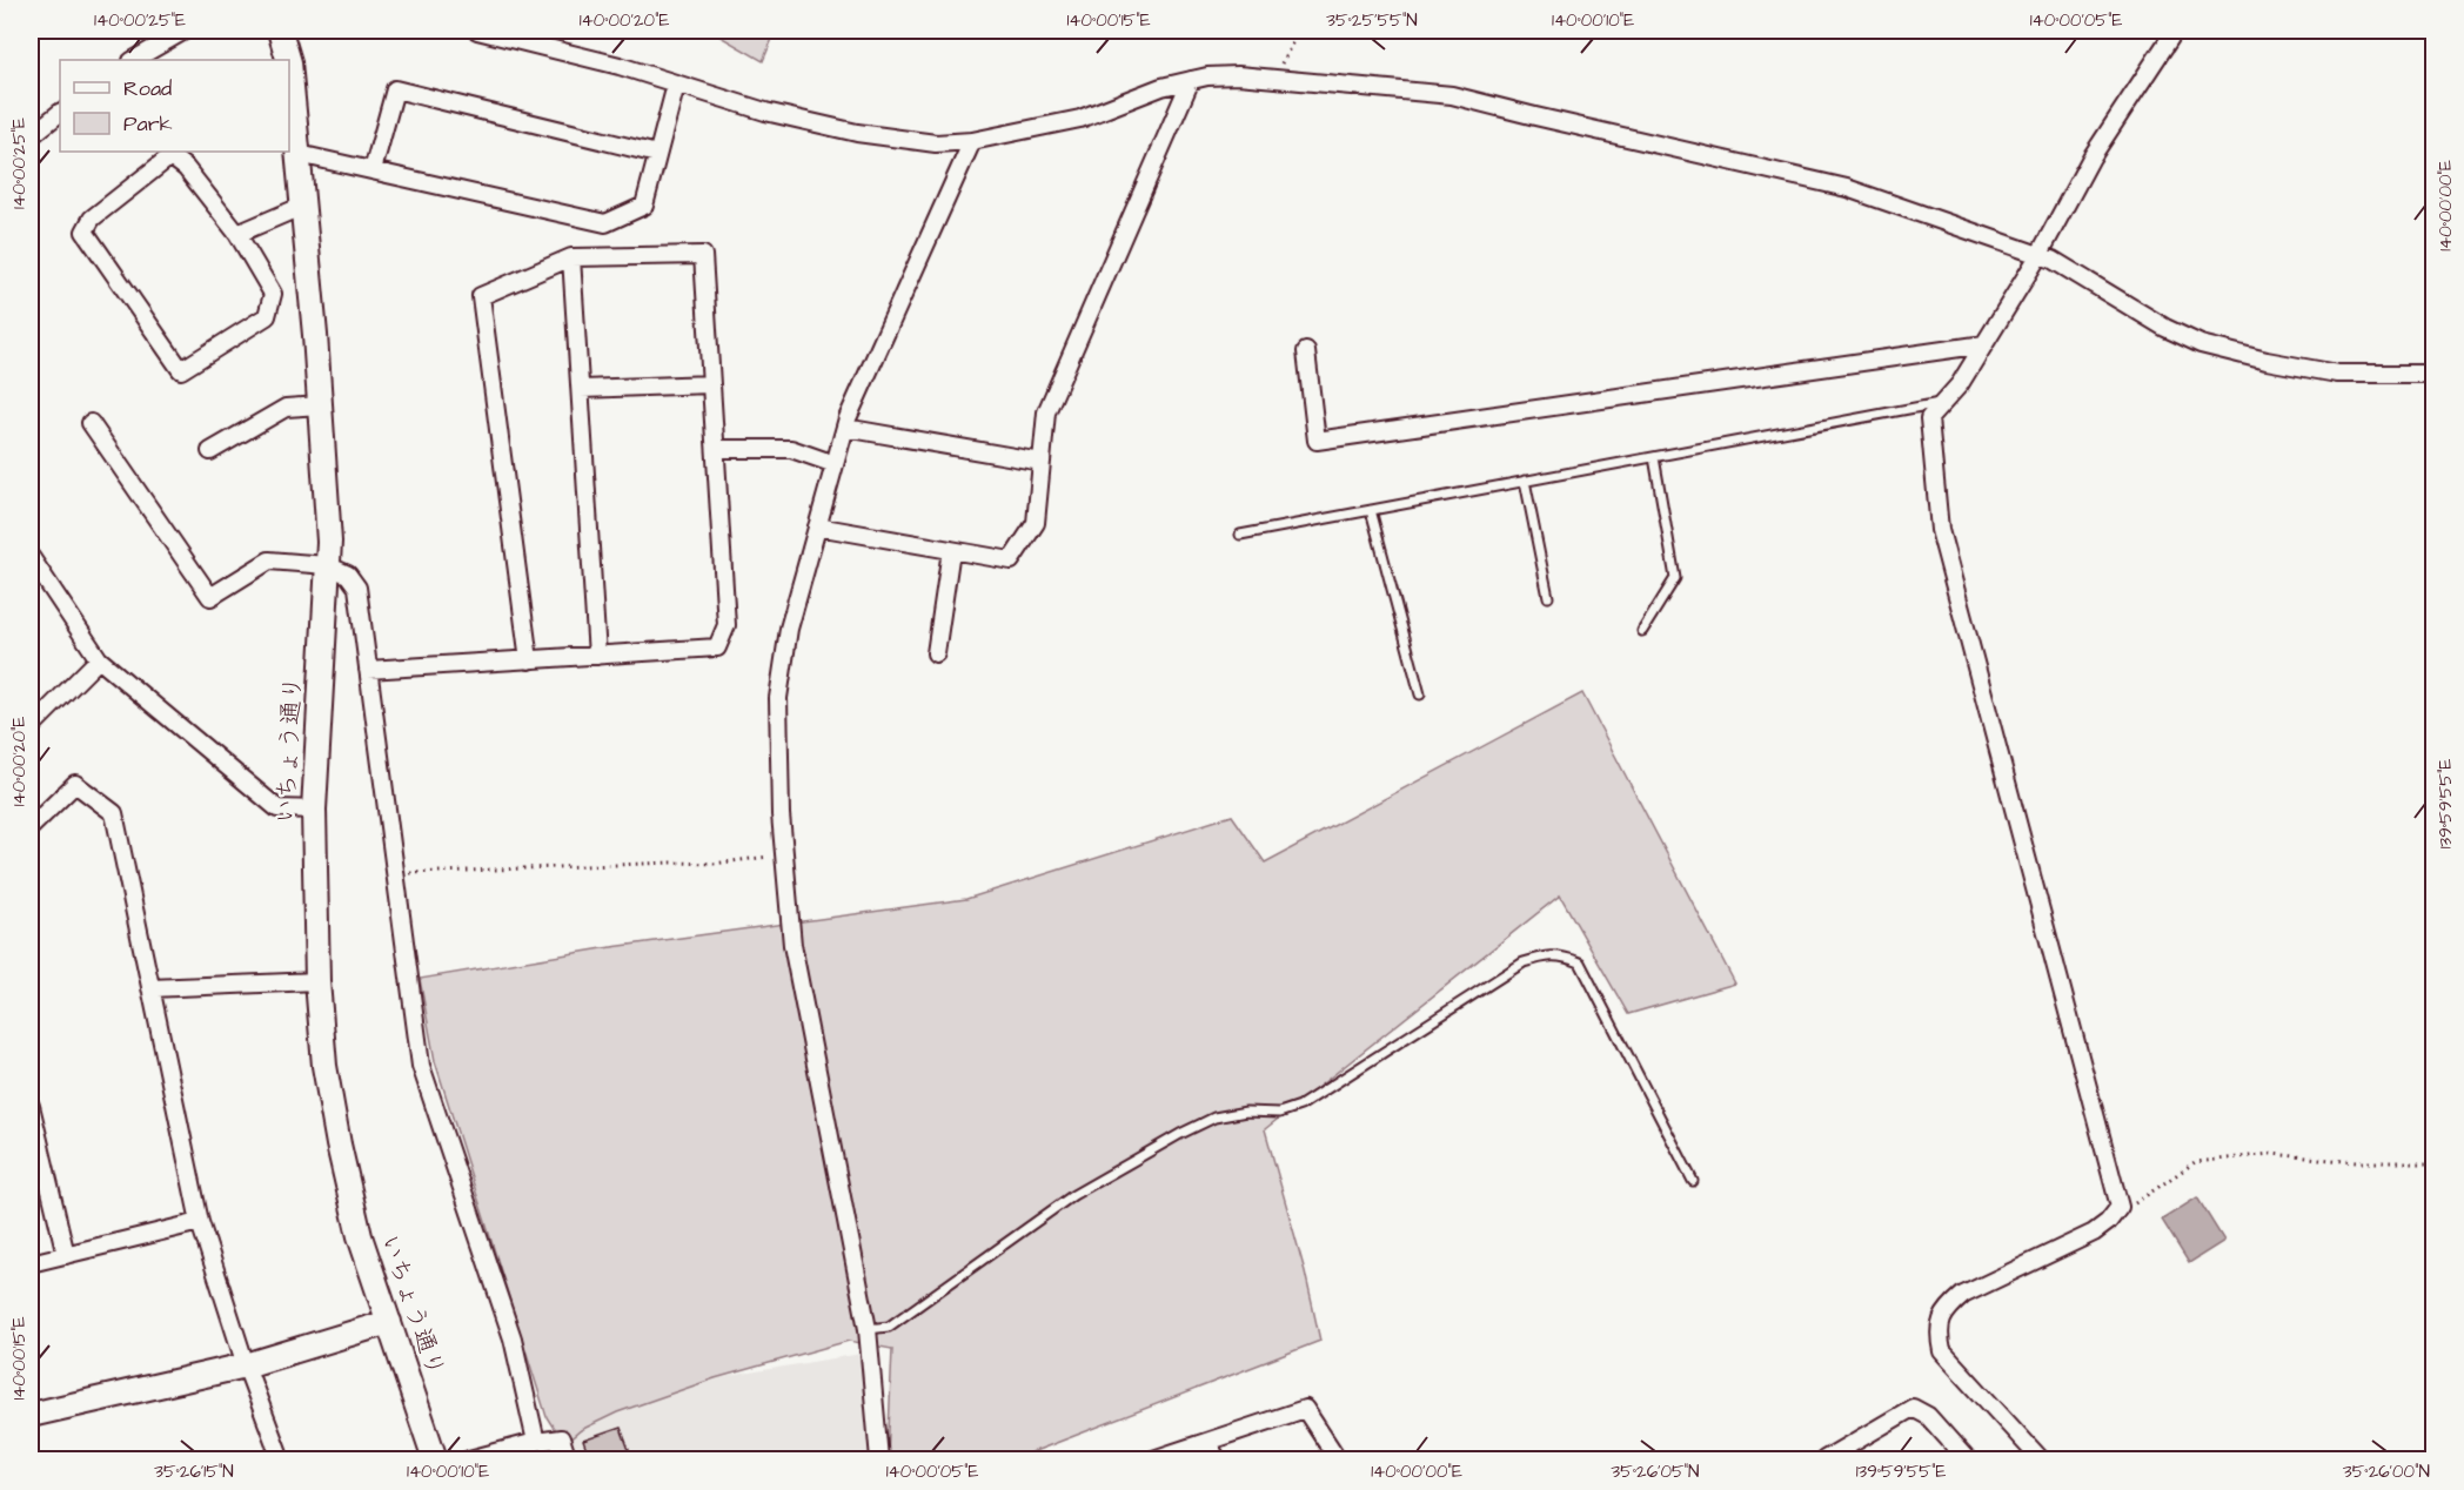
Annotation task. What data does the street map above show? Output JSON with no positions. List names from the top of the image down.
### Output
{
  "streets": {
    "street": ["いちょう通り"]
  },
  "legend": ["Road", "Park"],
  "coordinates": [
    "140°00'25\"E",
    "140°00'20\"E",
    "140°00'15\"E",
    "35°25'55\"N",
    "140°00'10\"E",
    "140°00'05\"E",
    "140°00'00\"E",
    "139°59'55\"E",
    "35°26'15\"N",
    "35°26'05\"N",
    "35°26'00\"N"
  ]
}
